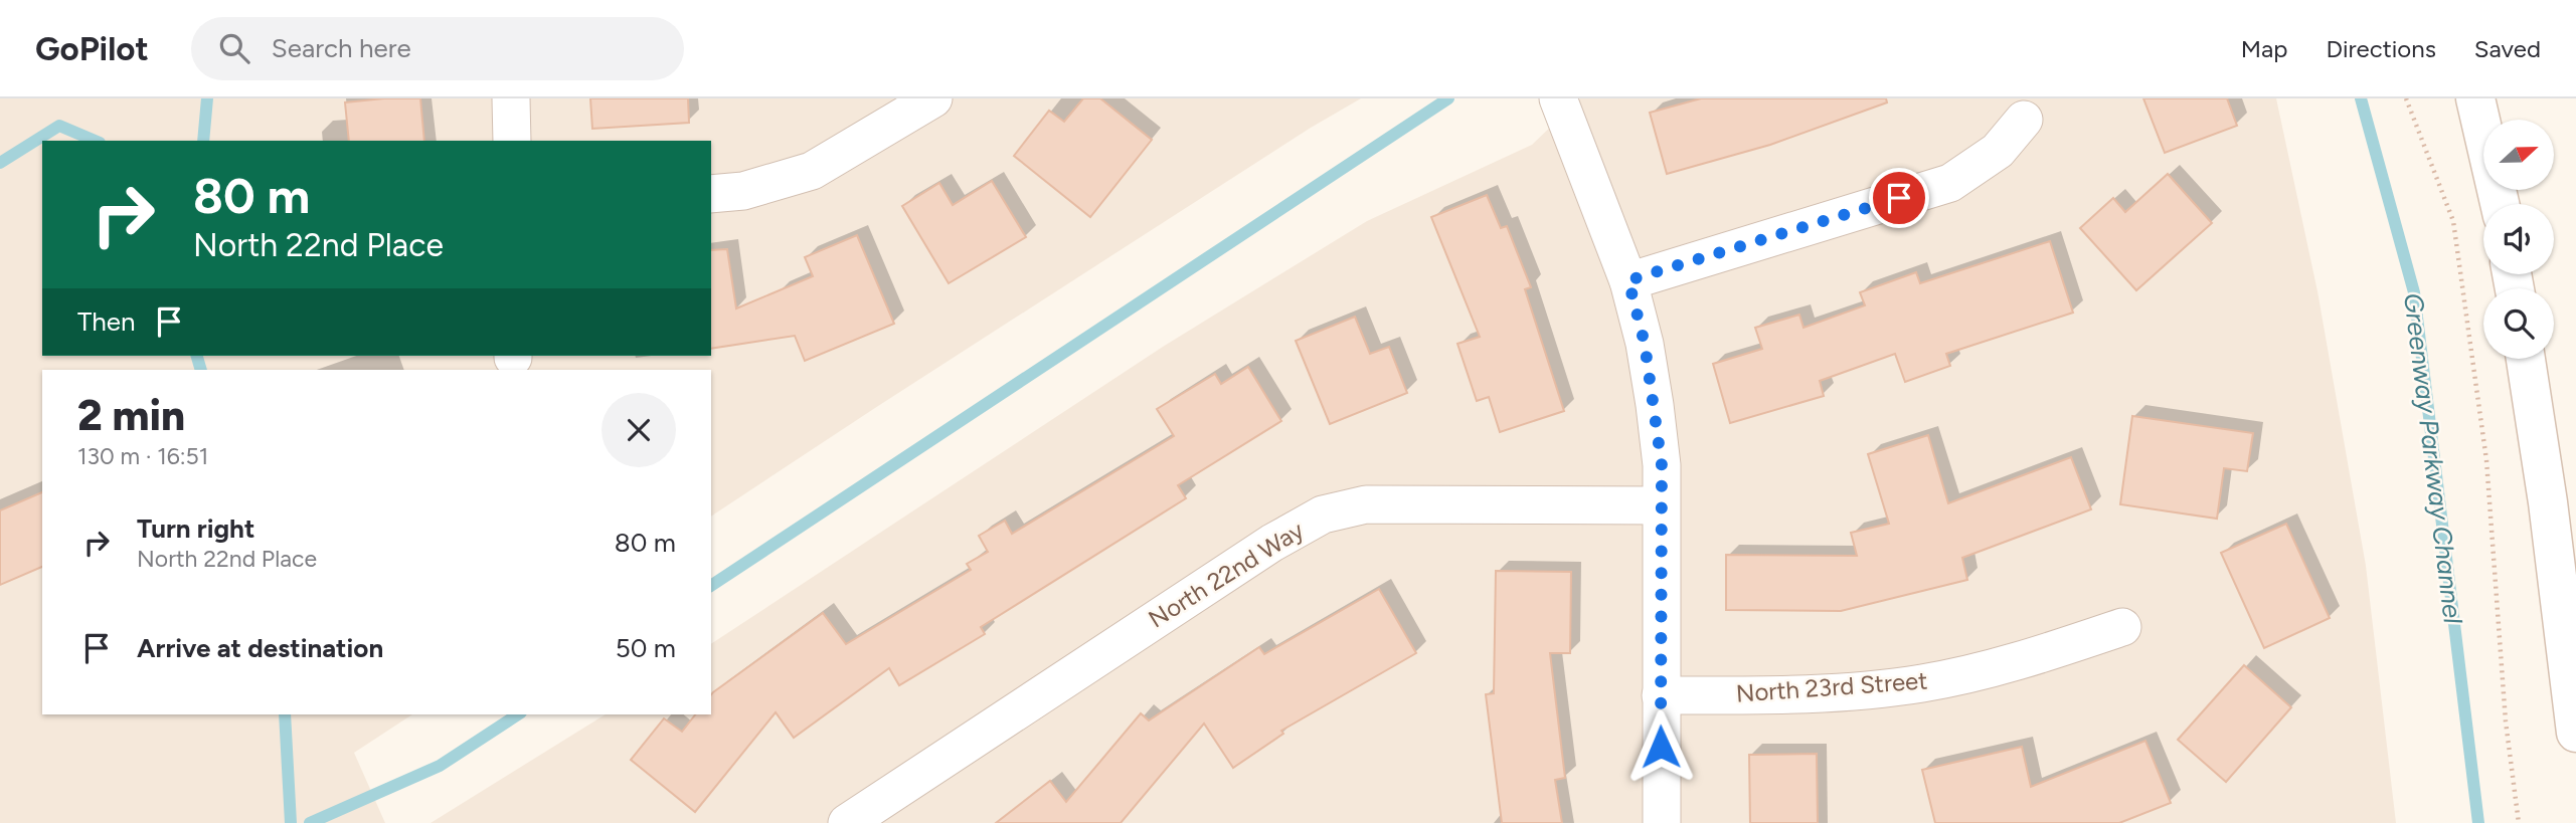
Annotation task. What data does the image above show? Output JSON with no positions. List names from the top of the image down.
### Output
{
  "streets": {
    "street": ["North 22nd Way", "North 23rd Street"]
  },
  "water": ["Greenway Parkway Channel"],
  "north": "right",
  "page": {
    "header": "GoPilot",
    "search": "Search here",
    "nav": ["Map", "Directions", "Saved"],
    "turn": ["80 m", "North 22nd Place"],
    "then": "Then",
    "heading": ["2 min", "130 m · 16:51"],
    "list": [
      {
        "name": "Turn right",
        "note": "North 22nd Place",
        "value": "80 m"
      },
      {
        "name": "Arrive at destination",
        "value": "50 m"
      }
    ]
  }
}
